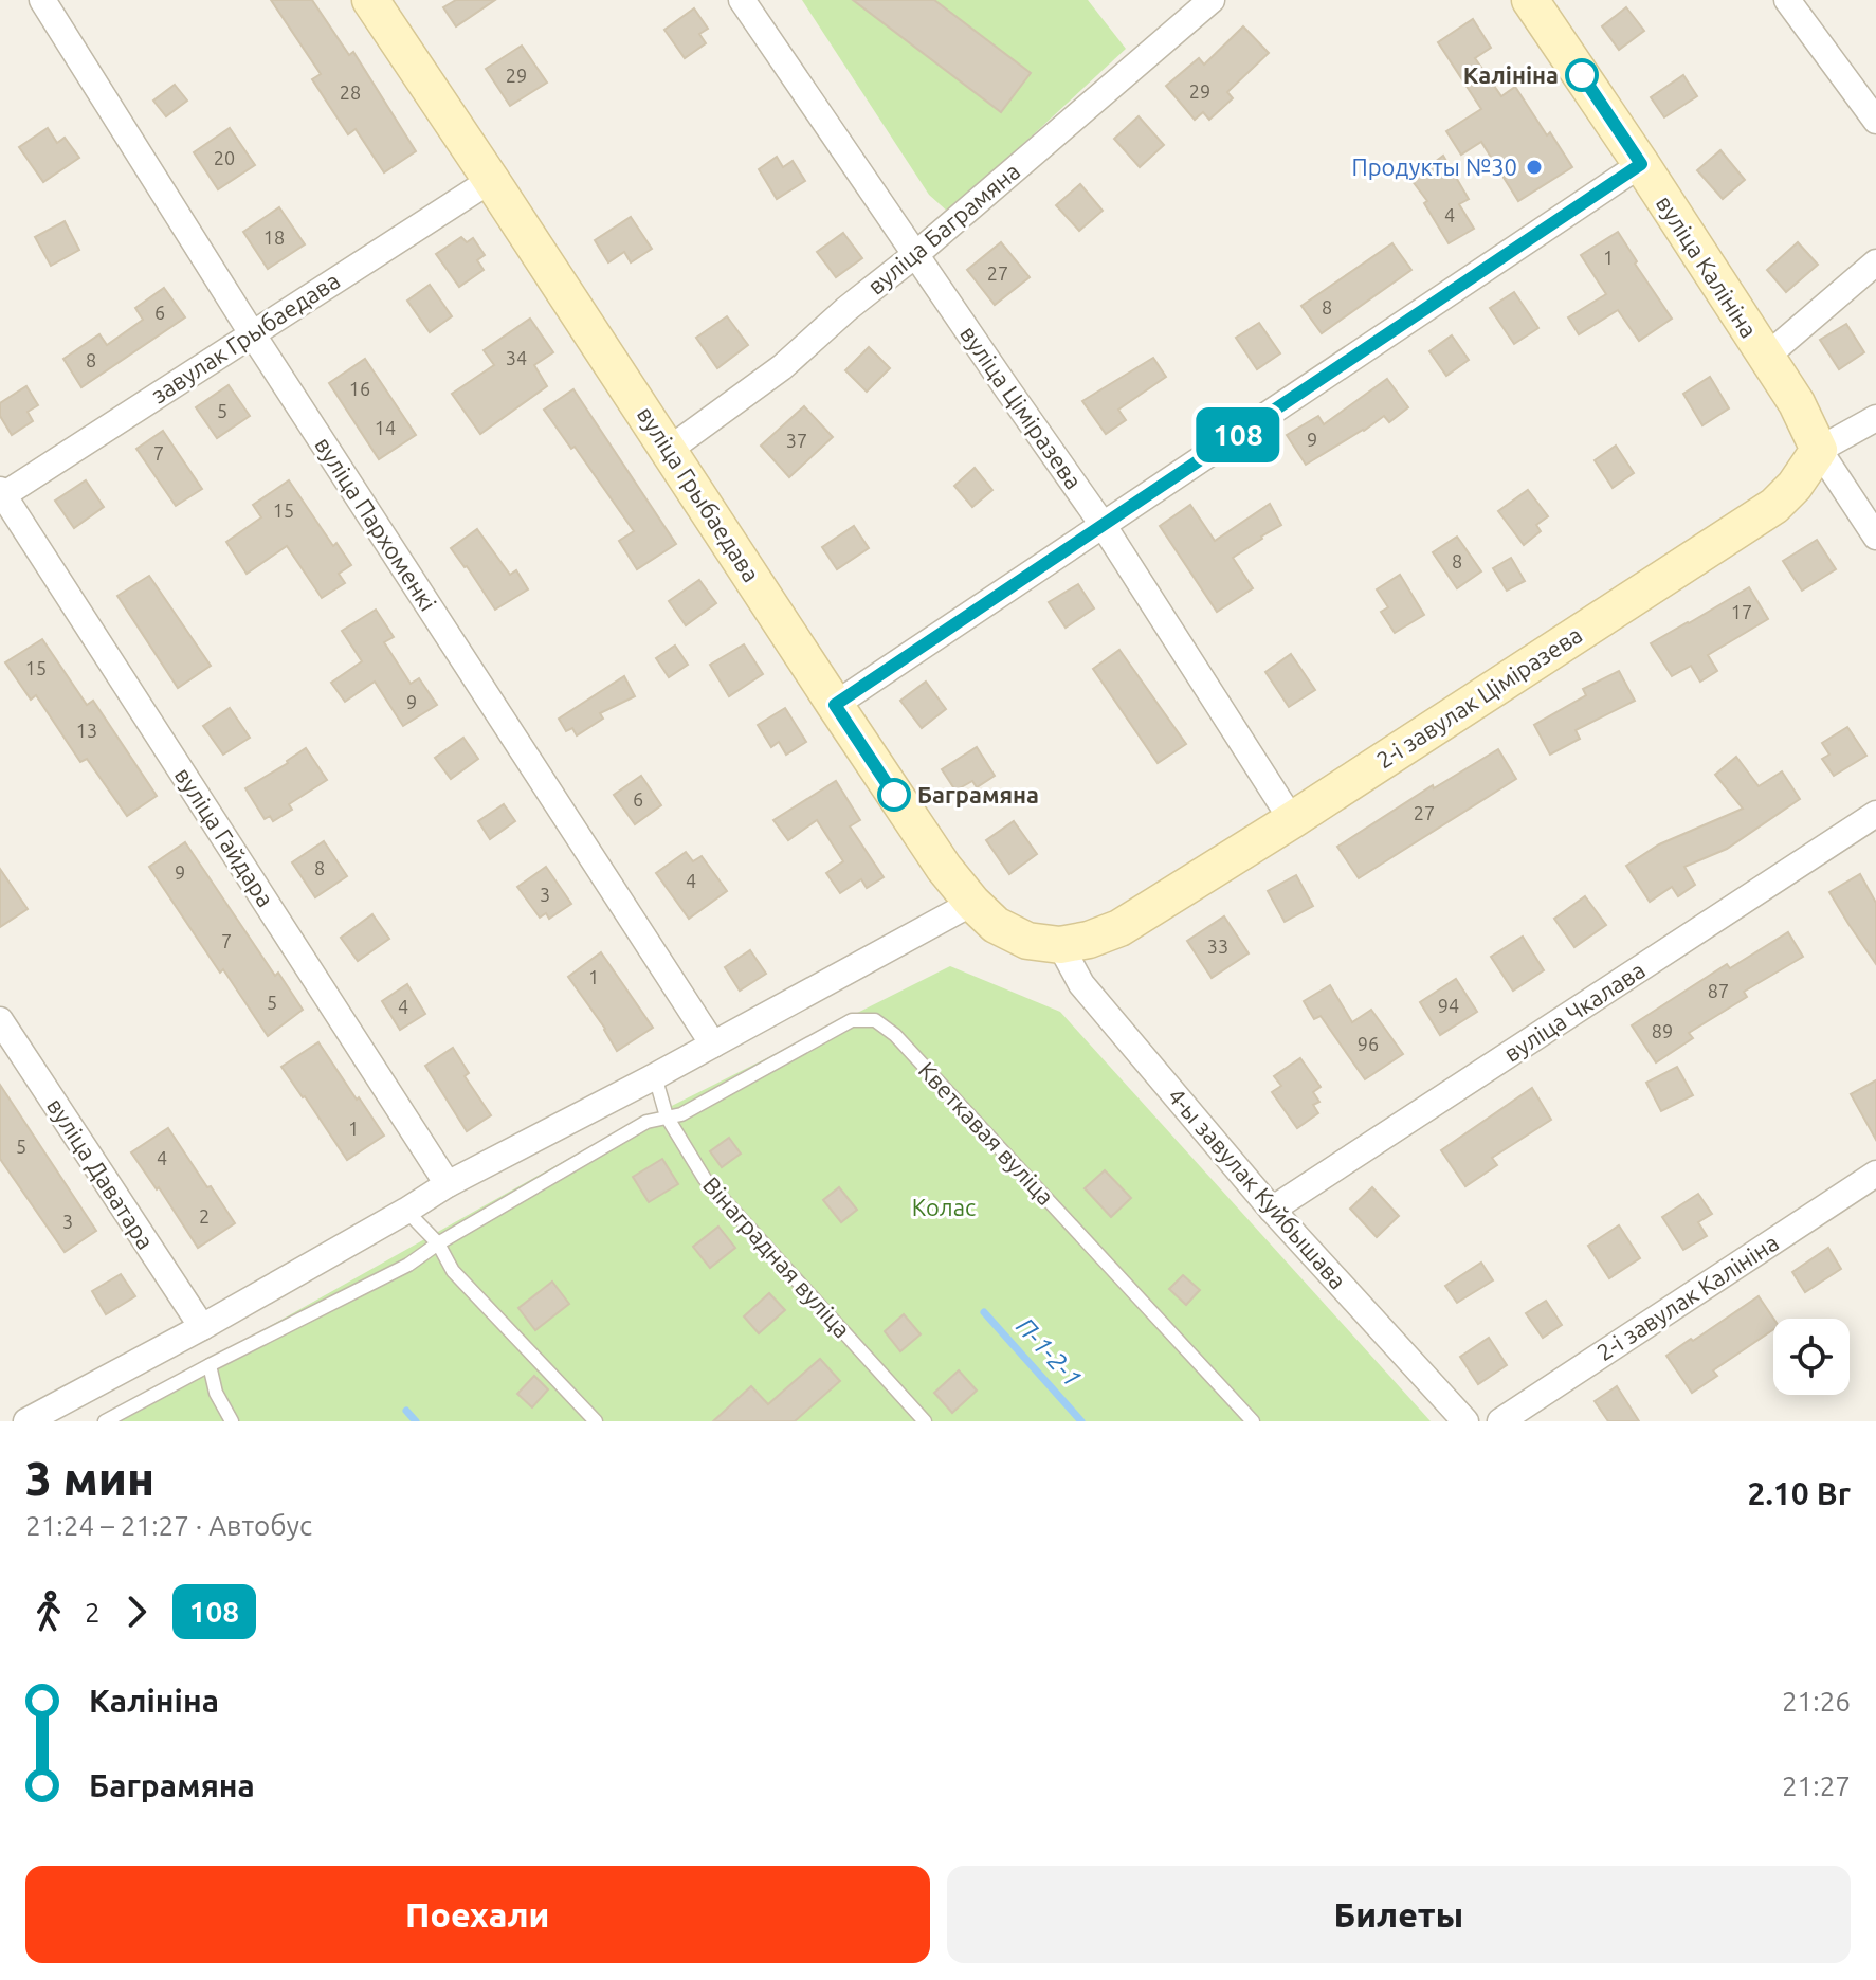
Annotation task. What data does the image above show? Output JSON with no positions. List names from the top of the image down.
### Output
{
  "streets": {
    "street": [
      "вуліца Баграмяна",
      "вуліца Калініна",
      "завулак Грыбаедава",
      "вуліца Ціміразева",
      "вуліца Грыбаедава",
      "вуліца Пархоменкі",
      "2-і завулак Ціміразева",
      "вуліца Гайдара",
      "вуліца Чкалава",
      "вуліца Даватара",
      "4-ы завулак Куйбышава",
      "2-і завулак Калініна"
    ],
    "lane": ["Кветкавая вуліца", "Вінаградная вуліца"]
  },
  "crossings": [
    ["вуліца Баграмяна", "вуліца Ціміразева"],
    ["вуліца Баграмяна", "вуліца Грыбаедава"],
    ["вуліца Калініна", "2-і завулак Ціміразева"],
    ["завулак Грыбаедава", "вуліца Грыбаедава"],
    ["завулак Грыбаедава", "вуліца Пархоменкі"],
    ["завулак Грыбаедава", "вуліца Гайдара"],
    ["вуліца Ціміразева", "2-і завулак Ціміразева"],
    ["вуліца Грыбаедава", "2-і завулак Ціміразева"],
    ["вуліца Грыбаедава", "4-ы завулак Куйбышава"],
    ["2-і завулак Ціміразева", "4-ы завулак Куйбышава"],
    ["вуліца Чкалава", "4-ы завулак Куйбышава"],
    ["Кветкавая вуліца", "Вінаградная вуліца"]
  ],
  "water": ["П-1-2-1"],
  "parks": ["Колас"],
  "places": ["Калініна", "Продукты №30", "Баграмяна"],
  "lines": ["bus line 108"],
  "house_numbers": [
    "29",
    "29",
    "28",
    "20",
    "4",
    "18",
    "1",
    "27",
    "8",
    "6",
    "34",
    "8",
    "16",
    "5",
    "14",
    "9",
    "37",
    "7",
    "15",
    "8",
    "17",
    "15",
    "9",
    "13",
    "6",
    "27",
    "8",
    "9",
    "4",
    "3",
    "7",
    "33",
    "1",
    "87",
    "5",
    "94",
    "4",
    "89",
    "96",
    "1",
    "5",
    "4",
    "2",
    "3"
  ],
  "page": {
    "on_map": "108",
    "heading": ["3 мин", "21:24 – 21:27 · Автобус", "2.10 Br"],
    "legs": ["2", "108"],
    "list": [
      {
        "name": "Калініна",
        "value": "21:26"
      },
      {
        "name": "Баграмяна",
        "value": "21:27"
      }
    ],
    "buttons": ["Поехали", "Билеты"]
  }
}
